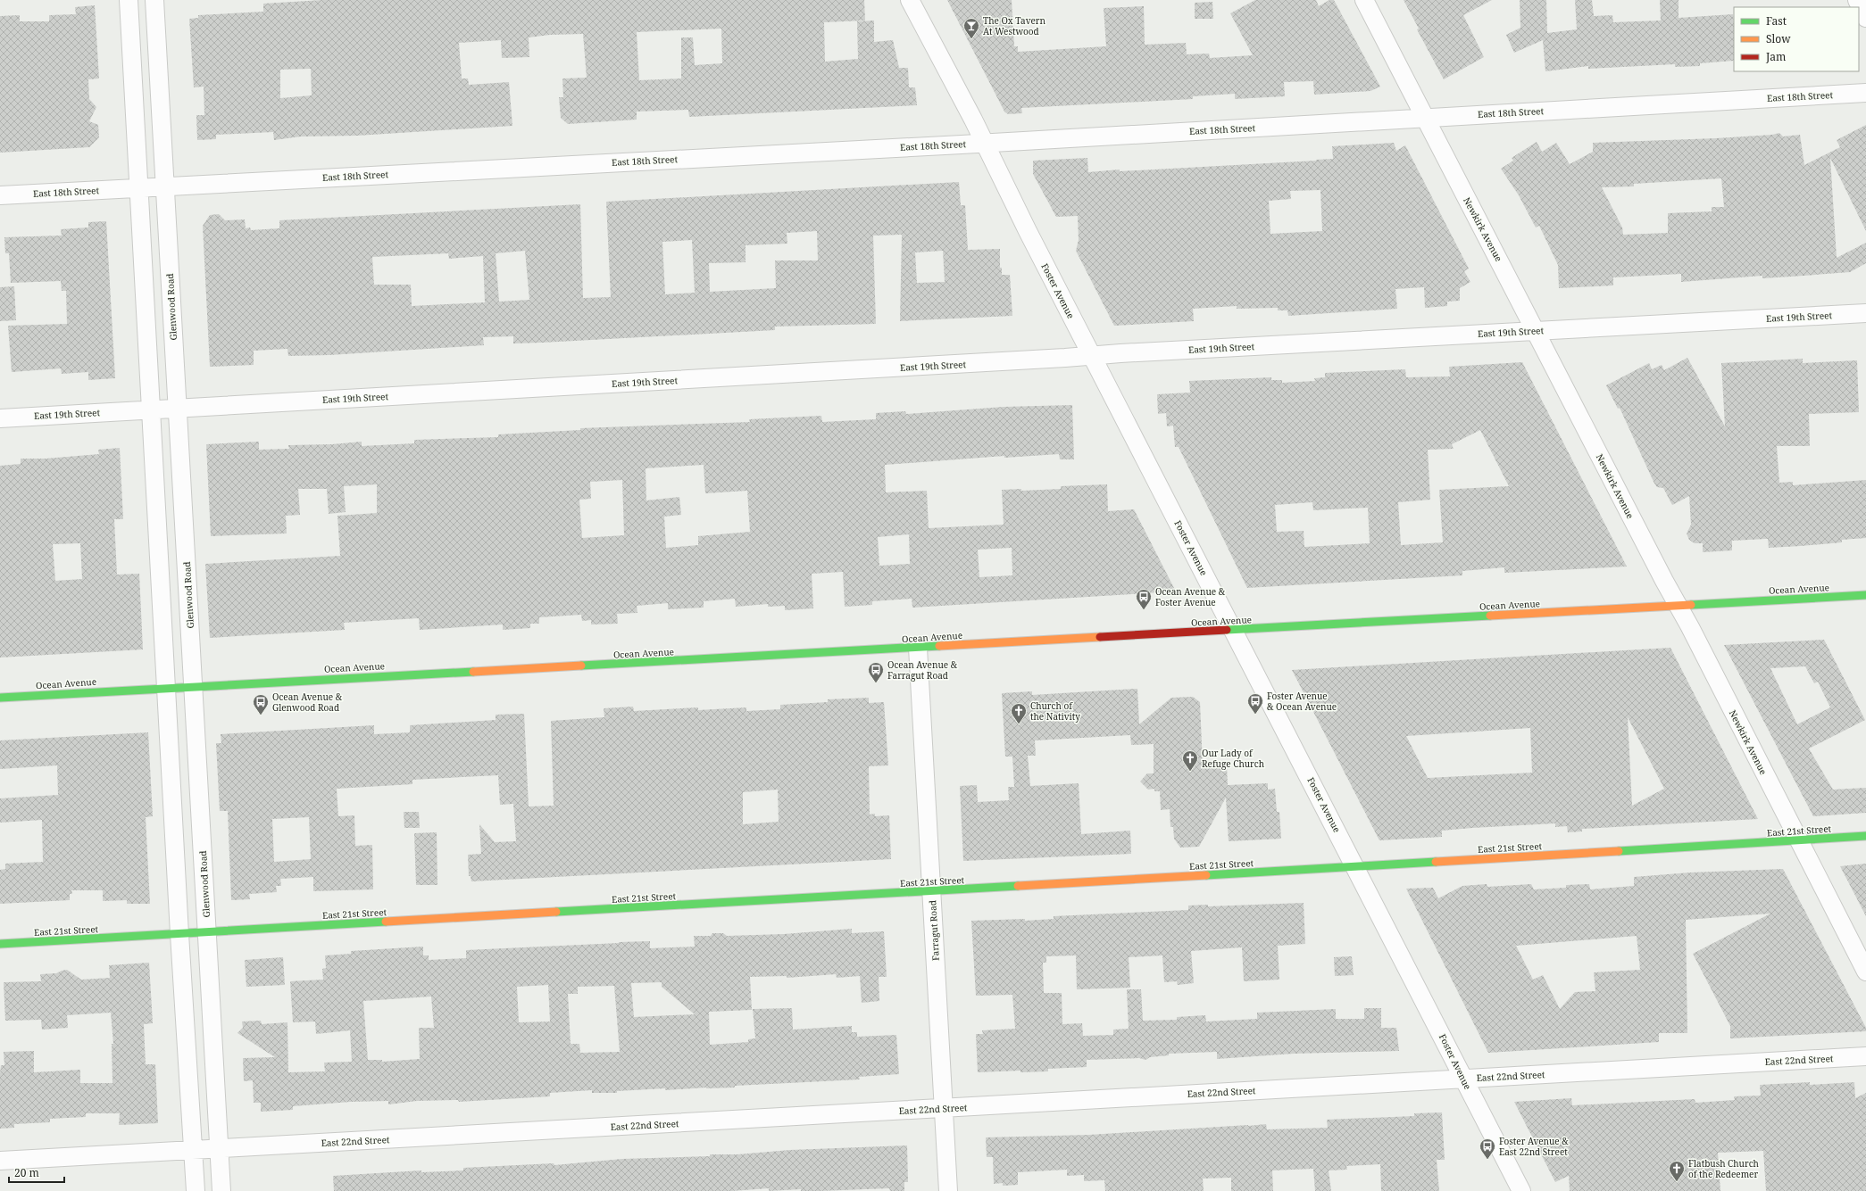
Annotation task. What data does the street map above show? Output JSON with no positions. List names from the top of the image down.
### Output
{
  "streets": {
    "street": [
      "East 18th Street",
      "Newkirk Avenue",
      "Foster Avenue",
      "Glenwood Road",
      "East 19th Street",
      "Ocean Avenue",
      "East 21st Street",
      "Farragut Road",
      "East 22nd Street"
    ]
  },
  "crossings": [
    ["East 18th Street", "Newkirk Avenue"],
    ["East 18th Street", "Foster Avenue"],
    ["East 18th Street", "Glenwood Road"],
    ["Newkirk Avenue", "East 19th Street"],
    ["Newkirk Avenue", "Ocean Avenue"],
    ["Newkirk Avenue", "East 21st Street"],
    ["Foster Avenue", "East 19th Street"],
    ["Foster Avenue", "Ocean Avenue"],
    ["Foster Avenue", "East 21st Street"],
    ["Foster Avenue", "East 22nd Street"],
    ["Glenwood Road", "East 19th Street"],
    ["Glenwood Road", "Ocean Avenue"],
    ["Glenwood Road", "East 21st Street"],
    ["Glenwood Road", "East 22nd Street"],
    ["Ocean Avenue", "Farragut Road"],
    ["East 21st Street", "Farragut Road"],
    ["Farragut Road", "East 22nd Street"]
  ],
  "places": {
    "bar": ["The Ox Tavern At Westwood"],
    "bus stop": [
      "Ocean Avenue & Foster Avenue",
      "Ocean Avenue & Farragut Road",
      "Foster Avenue & Ocean Avenue",
      "Ocean Avenue & Glenwood Road",
      "Foster Avenue & East 22nd Street"
    ],
    "church": ["Church of the Nativity", "Our Lady of Refuge Church", "Flatbush Church of the Redeemer"]
  },
  "legend": ["Fast", "Slow", "Jam"],
  "scale_bar": "20 m"
}
